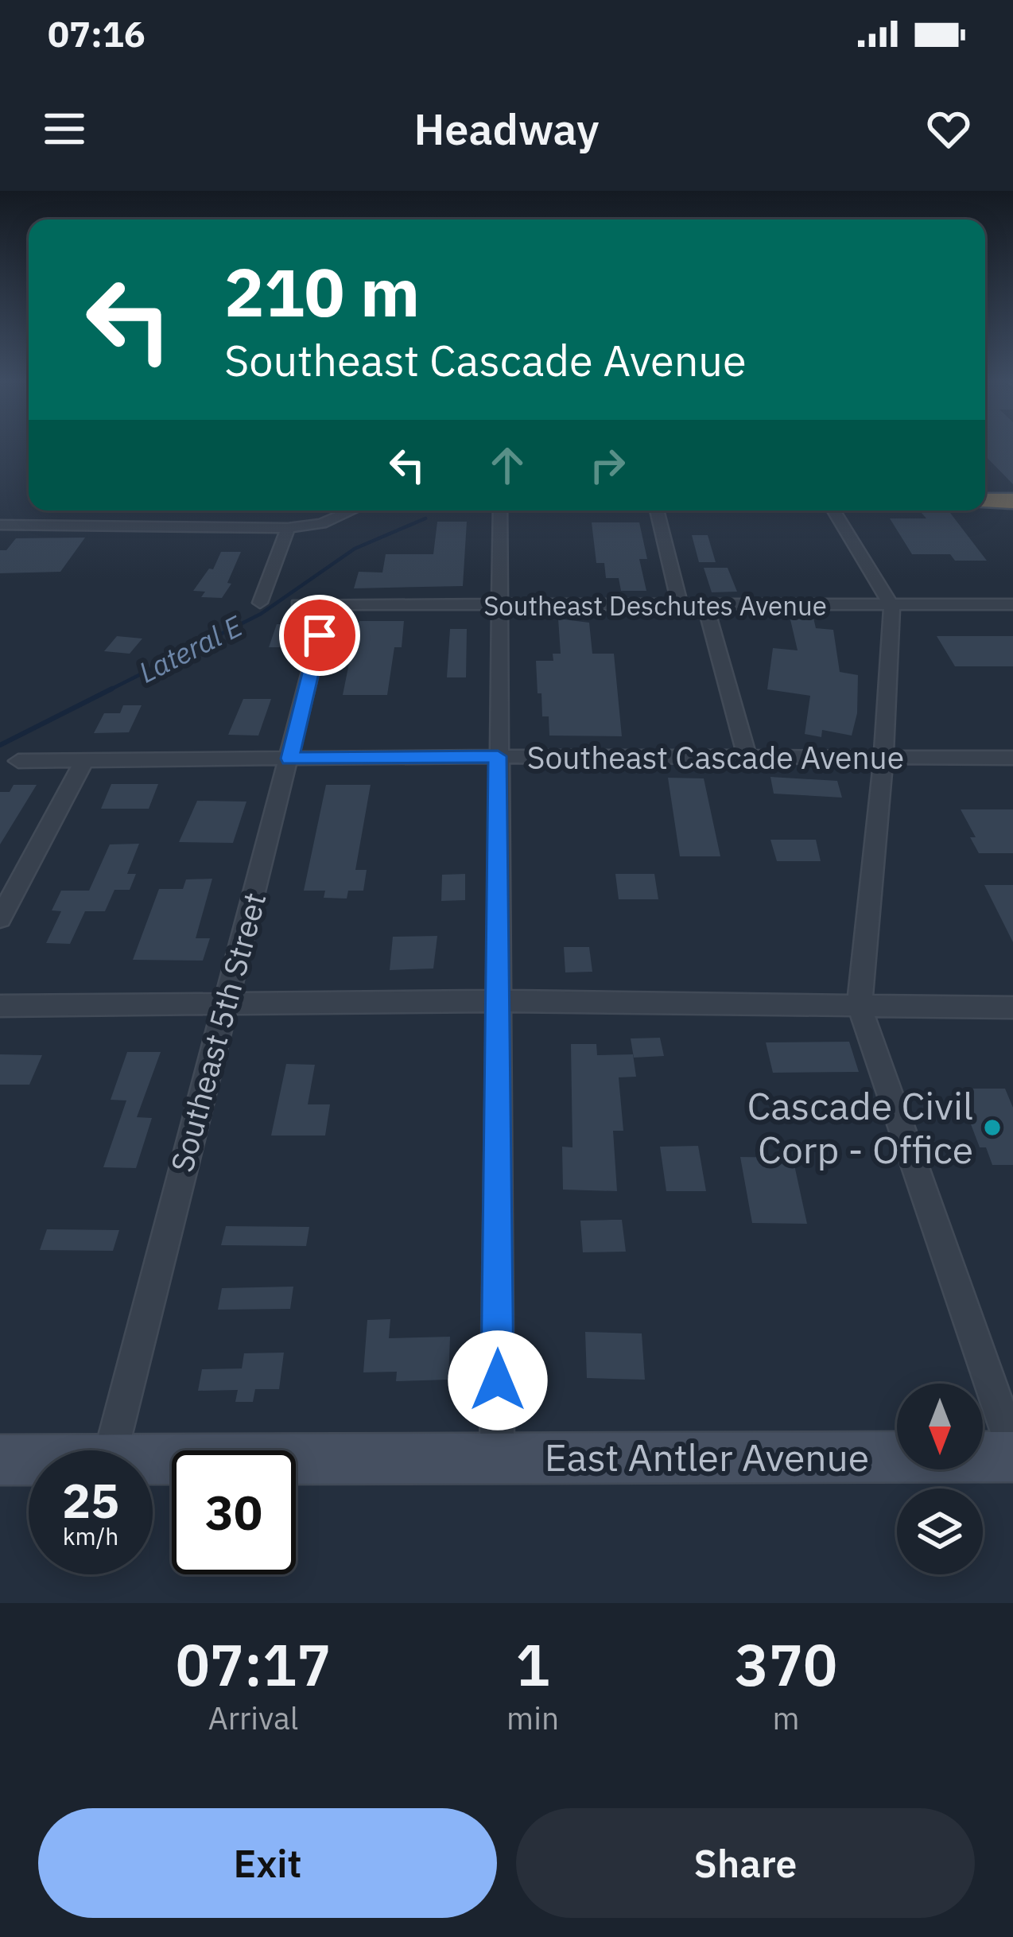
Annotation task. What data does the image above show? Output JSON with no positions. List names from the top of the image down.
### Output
{
  "streets": {
    "street": [
      "Southeast Deschutes Avenue",
      "Southeast Cascade Avenue",
      "Southeast 5th Street",
      "East Antler Avenue"
    ]
  },
  "crossings": [
    ["Southeast Deschutes Avenue", "Southeast 5th Street"],
    ["Southeast Cascade Avenue", "Southeast 5th Street"]
  ],
  "water": ["Lateral E"],
  "places": ["Cascade Civil Corp - Office"],
  "north": "bottom",
  "page": {
    "status": "07:16",
    "header": "Headway",
    "turn": ["210 m", "Southeast Cascade Avenue"],
    "speed": "25 km/h",
    "limit": "30",
    "eta": [
      "07:17",
      "Arrival",
      "1",
      "min",
      "370",
      "m"
    ],
    "buttons": ["Exit", "Share"]
  }
}
